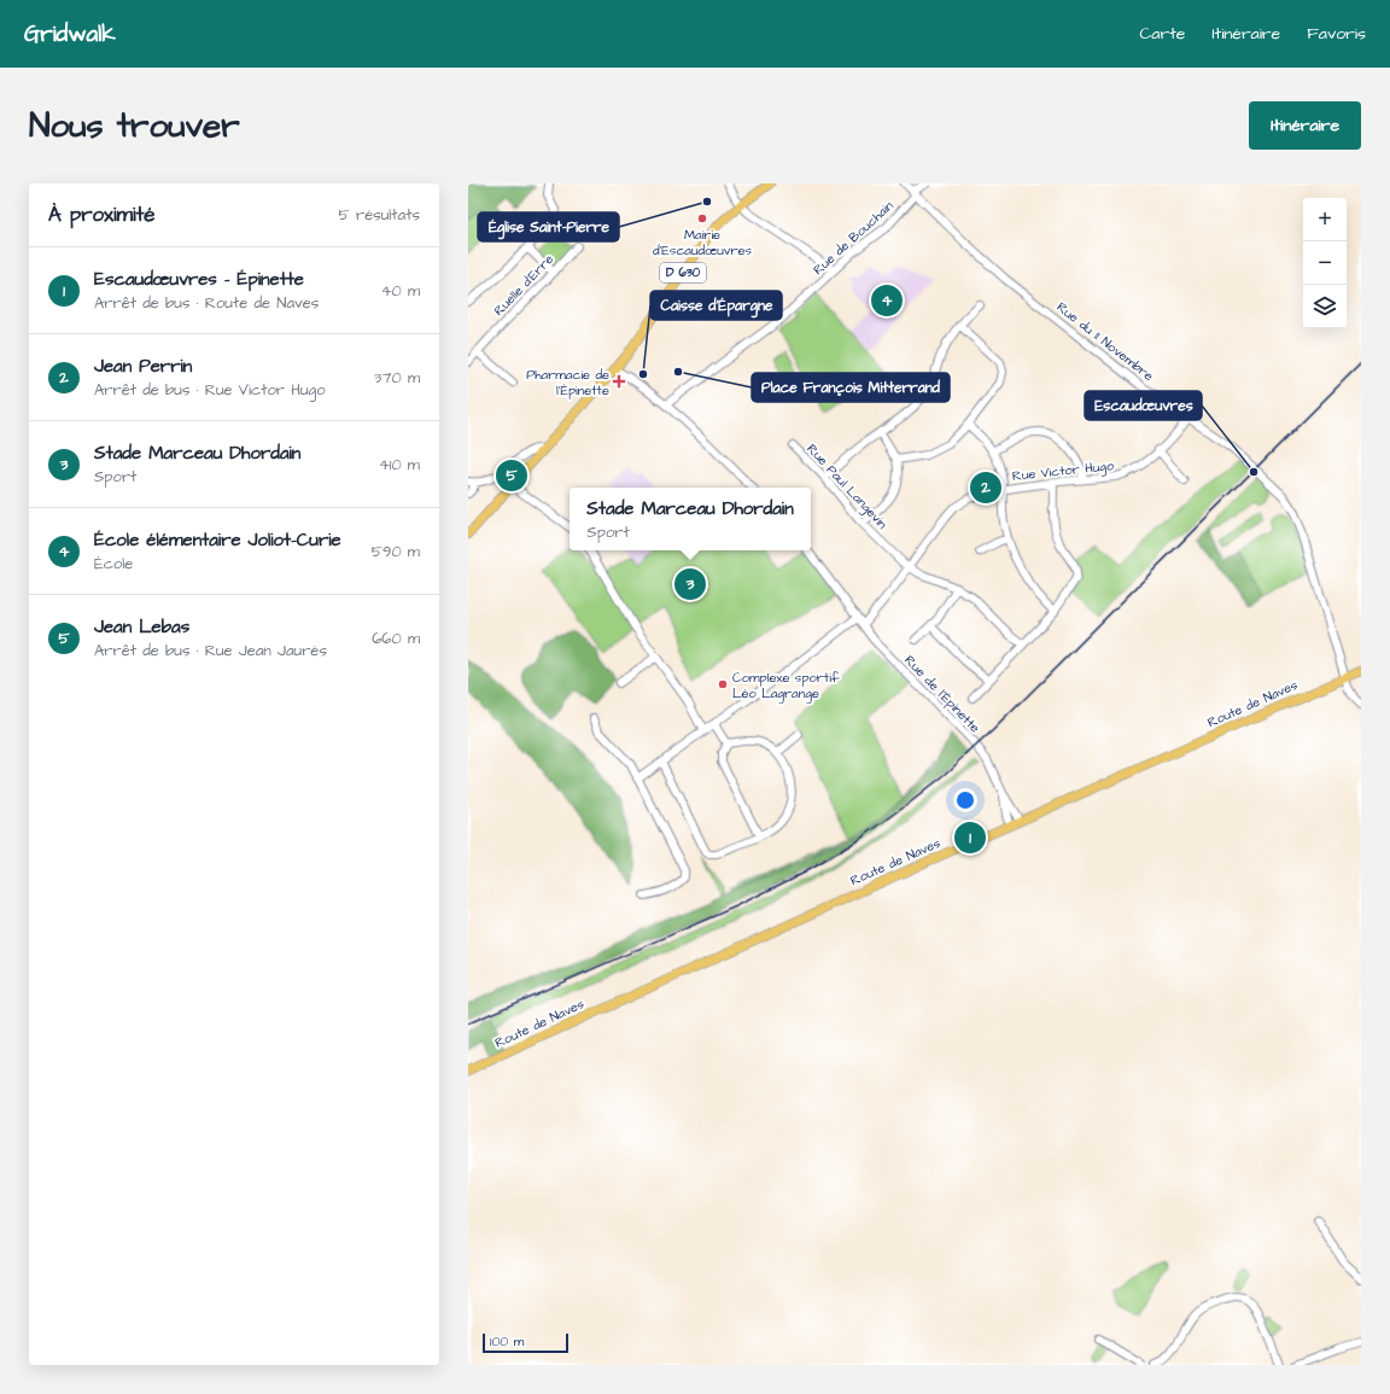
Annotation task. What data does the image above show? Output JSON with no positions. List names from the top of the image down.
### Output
{
  "streets": {
    "main road": ["D 630", "Route de Naves"],
    "street": [
      "Rue de Bouchain",
      "Ruelle d'Erre",
      "Rue du 11 Novembre",
      "Rue Victor Hugo",
      "Rue Paul Langevin",
      "Rue de l'Épinette"
    ]
  },
  "crossings": [
    ["Rue de Bouchain", "Rue du 11 Novembre"],
    ["Rue du 11 Novembre", "Rue Victor Hugo"],
    ["Rue du 11 Novembre", "Route de Naves"],
    ["Rue Victor Hugo", "Rue Paul Langevin"],
    ["Rue Victor Hugo", "Rue de l'Épinette"],
    ["Rue de l'Épinette", "Route de Naves"]
  ],
  "places": {
    "other": [
      "Église Saint-Pierre",
      "Mairie d'Escaudœuvres",
      "Place François Mitterrand",
      "Caisse d'Épargne",
      "Escaudœuvres",
      "Complexe sportif Léo Lagrange"
    ],
    "health": ["Pharmacie de l'Épinette"]
  },
  "scale_bar": "100 m",
  "page": {
    "header": "Gridwalk",
    "nav": ["Carte", "Itinéraire", "Favoris"],
    "buttons": "Itinéraire",
    "title": "Nous trouver",
    "heading": ["À proximité", "5 résultats"],
    "map_buttons": ["+", "−"],
    "list": [
      {
        "mark": "1",
        "name": "Escaudœuvres – Épinette",
        "note": "Arrêt de bus · Route de Naves",
        "value": "40 m"
      },
      {
        "mark": "2",
        "name": "Jean Perrin",
        "note": "Arrêt de bus · Rue Victor Hugo",
        "value": "370 m"
      },
      {
        "mark": "3",
        "name": "Stade Marceau Dhordain",
        "note": "Sport",
        "value": "410 m"
      },
      {
        "mark": "4",
        "name": "École élémentaire Joliot-Curie",
        "note": "École",
        "value": "590 m"
      },
      {
        "mark": "5",
        "name": "Jean Lebas",
        "note": "Arrêt de bus · Rue Jean Jaurès",
        "value": "660 m"
      }
    ],
    "pins": [
      "4",
      "5",
      "2",
      "3",
      "1"
    ],
    "popup": ["Stade Marceau Dhordain", "Sport"],
    "scale": "100 m"
  }
}
